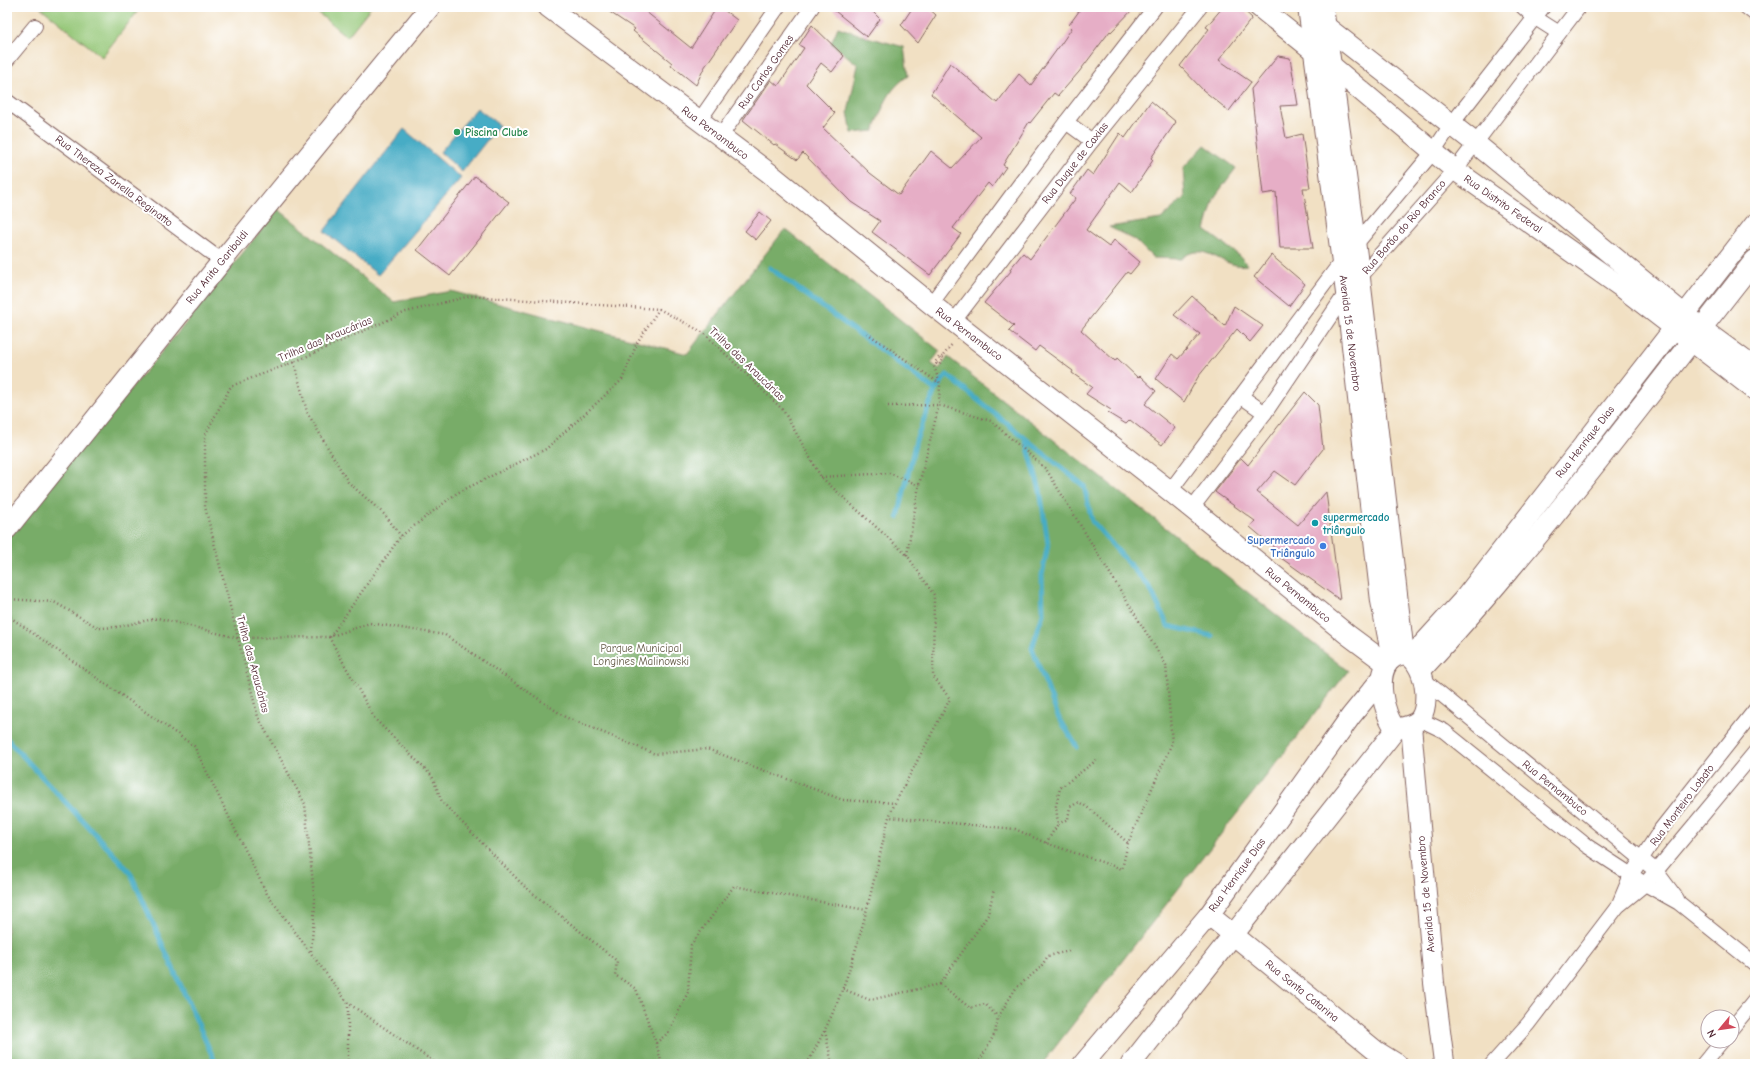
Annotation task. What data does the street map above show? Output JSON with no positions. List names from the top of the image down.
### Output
{
  "streets": {
    "street": [
      "Rua Carlos Gomes",
      "Rua Pernambuco",
      "Rua Duque de Caxias",
      "Rua Thereza Zanella Reginatto",
      "Rua Distrito Federal",
      "Rua Barão do Rio Branco",
      "Rua Anita Garibaldi",
      "Avenida 15 de Novembro",
      "Rua Henrique Dias",
      "Rua Monteiro Lobato",
      "Rua Santa Catarina"
    ],
    "path": ["Trilha das Araucárias"]
  },
  "crossings": [
    ["Rua Carlos Gomes", "Rua Pernambuco"],
    ["Rua Pernambuco", "Rua Duque de Caxias"],
    ["Rua Pernambuco", "Rua Barão do Rio Branco"],
    ["Rua Pernambuco", "Avenida 15 de Novembro"],
    ["Rua Pernambuco", "Rua Henrique Dias"],
    ["Rua Pernambuco", "Rua Monteiro Lobato"],
    ["Rua Thereza Zanella Reginatto", "Rua Anita Garibaldi"],
    ["Rua Distrito Federal", "Rua Barão do Rio Branco"],
    ["Rua Distrito Federal", "Avenida 15 de Novembro"],
    ["Rua Distrito Federal", "Rua Henrique Dias"],
    ["Rua Barão do Rio Branco", "Avenida 15 de Novembro"],
    ["Avenida 15 de Novembro", "Rua Henrique Dias"],
    ["Rua Henrique Dias", "Rua Santa Catarina"]
  ],
  "parks": ["Parque Municipal Longines Malinowski"],
  "places": ["Piscina Clube", "supermercado triângulo", "Supermercado Triângulo"],
  "north": "bottom left"
}
